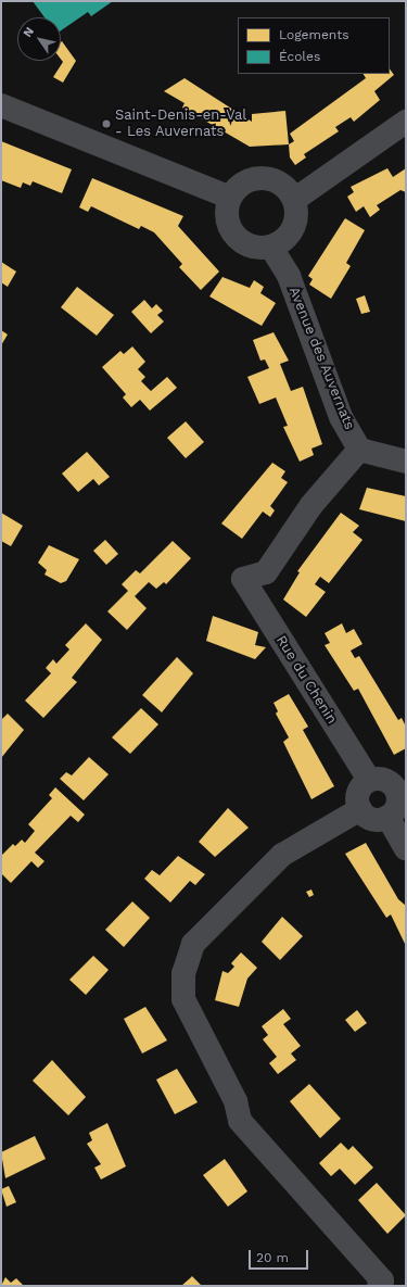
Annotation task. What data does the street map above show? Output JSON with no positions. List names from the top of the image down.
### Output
{
  "streets": {
    "street": ["Avenue des Auvernats", "Rue du Chenin"]
  },
  "crossings": [
    ["Avenue des Auvernats", "Rue du Chenin"]
  ],
  "places": ["Saint-Denis-en-Val - Les Auvernats"],
  "legend": ["Logements", "Écoles"],
  "scale_bar": "20 m",
  "north": "top left"
}
